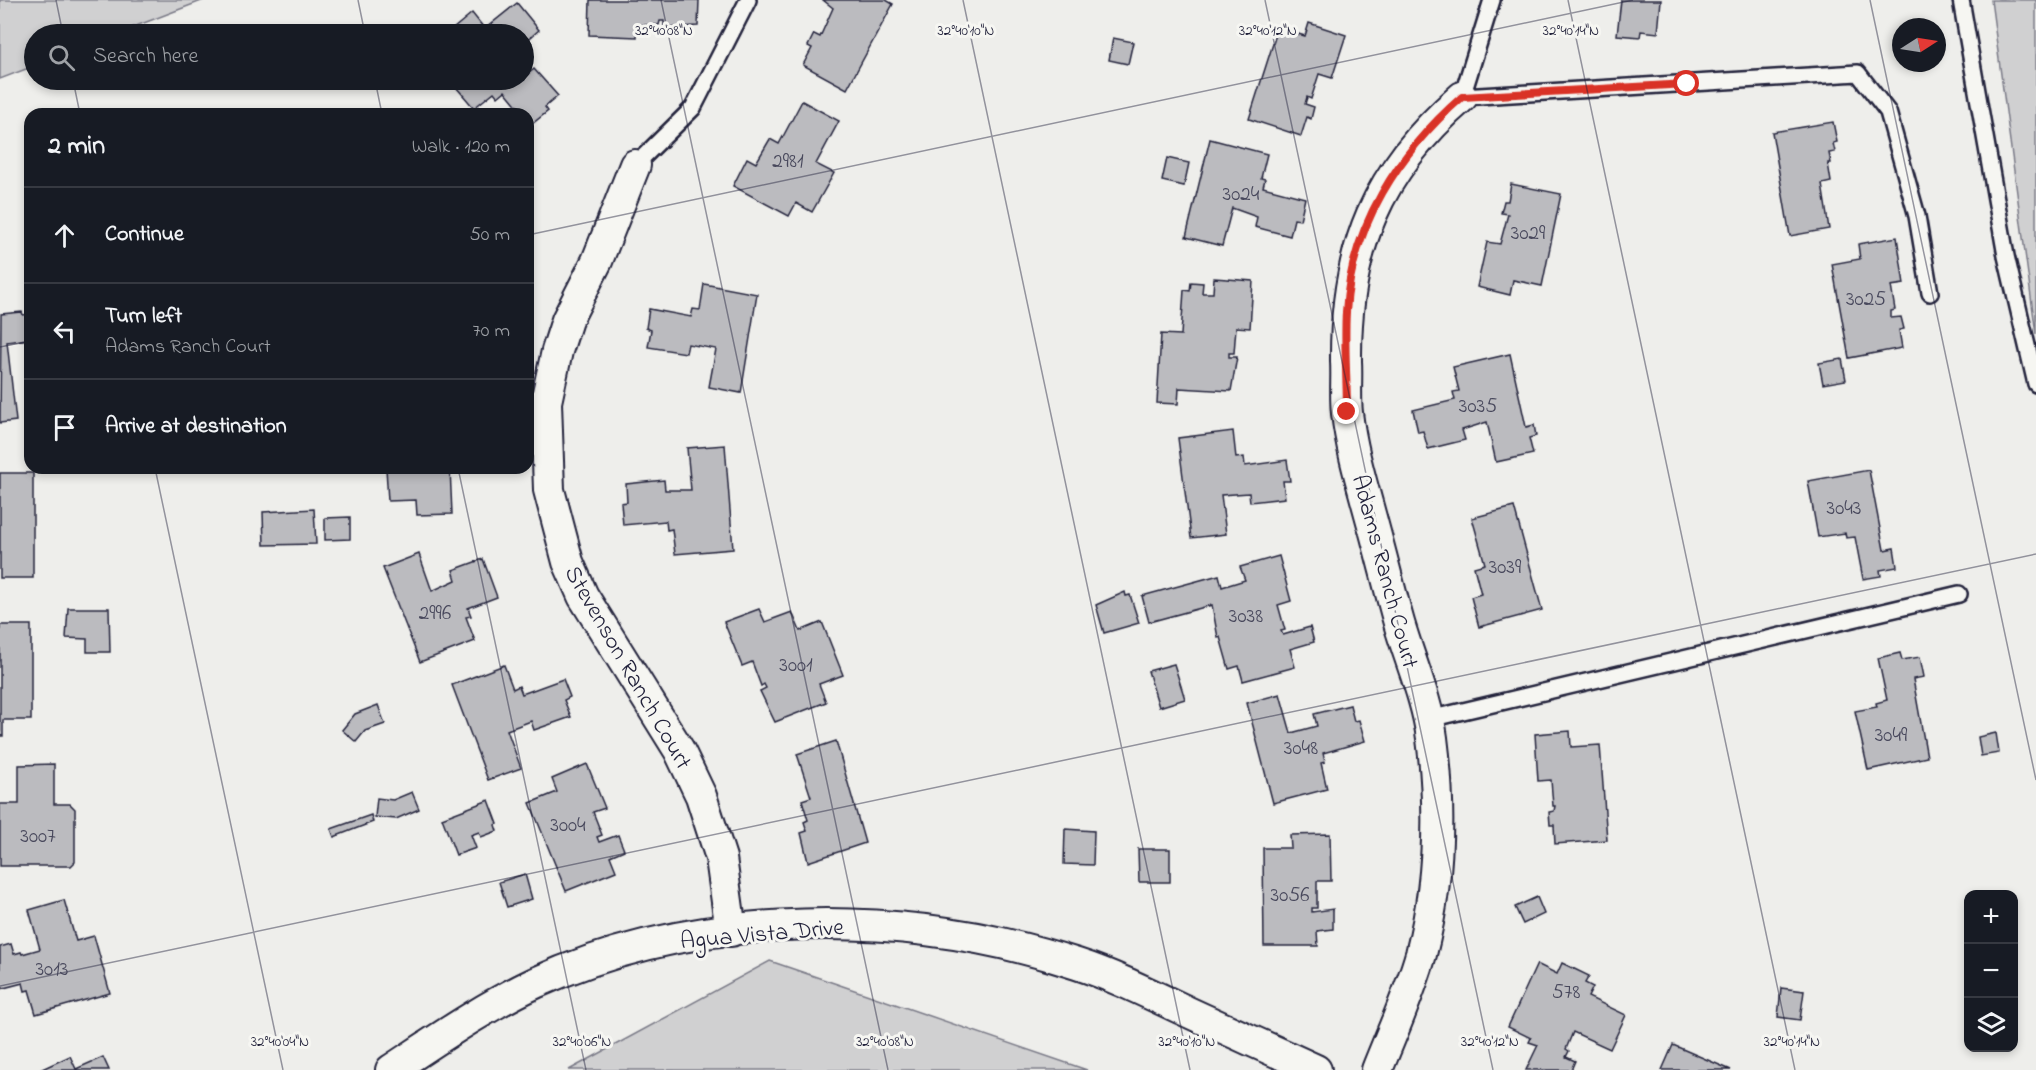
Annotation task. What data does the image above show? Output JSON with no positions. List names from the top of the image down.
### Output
{
  "streets": {
    "street": ["Adams Ranch Court", "Stevenson Ranch Court", "Agua Vista Drive"]
  },
  "crossings": [
    ["Stevenson Ranch Court", "Agua Vista Drive"]
  ],
  "house_numbers": [
    "2981",
    "3024",
    "3029",
    "3025",
    "3035",
    "3043",
    "3039",
    "2996",
    "3038",
    "3001",
    "3049",
    "3048",
    "3004",
    "3007",
    "3056",
    "3013",
    "578"
  ],
  "north": "right",
  "page": {
    "search": "Search here",
    "heading": ["2 min", "Walk · 120 m"],
    "list": [
      ["Continue", "50 m"],
      ["Turn left", "Adams Ranch Court", "70 m"],
      "Arrive at destination"
    ],
    "map_buttons": ["+", "−"]
  },
  "coordinates": [
    "32°40'08\"N",
    "32°40'10\"N",
    "32°40'12\"N",
    "32°40'14\"N",
    "32°40'04\"N",
    "32°40'06\"N"
  ]
}
